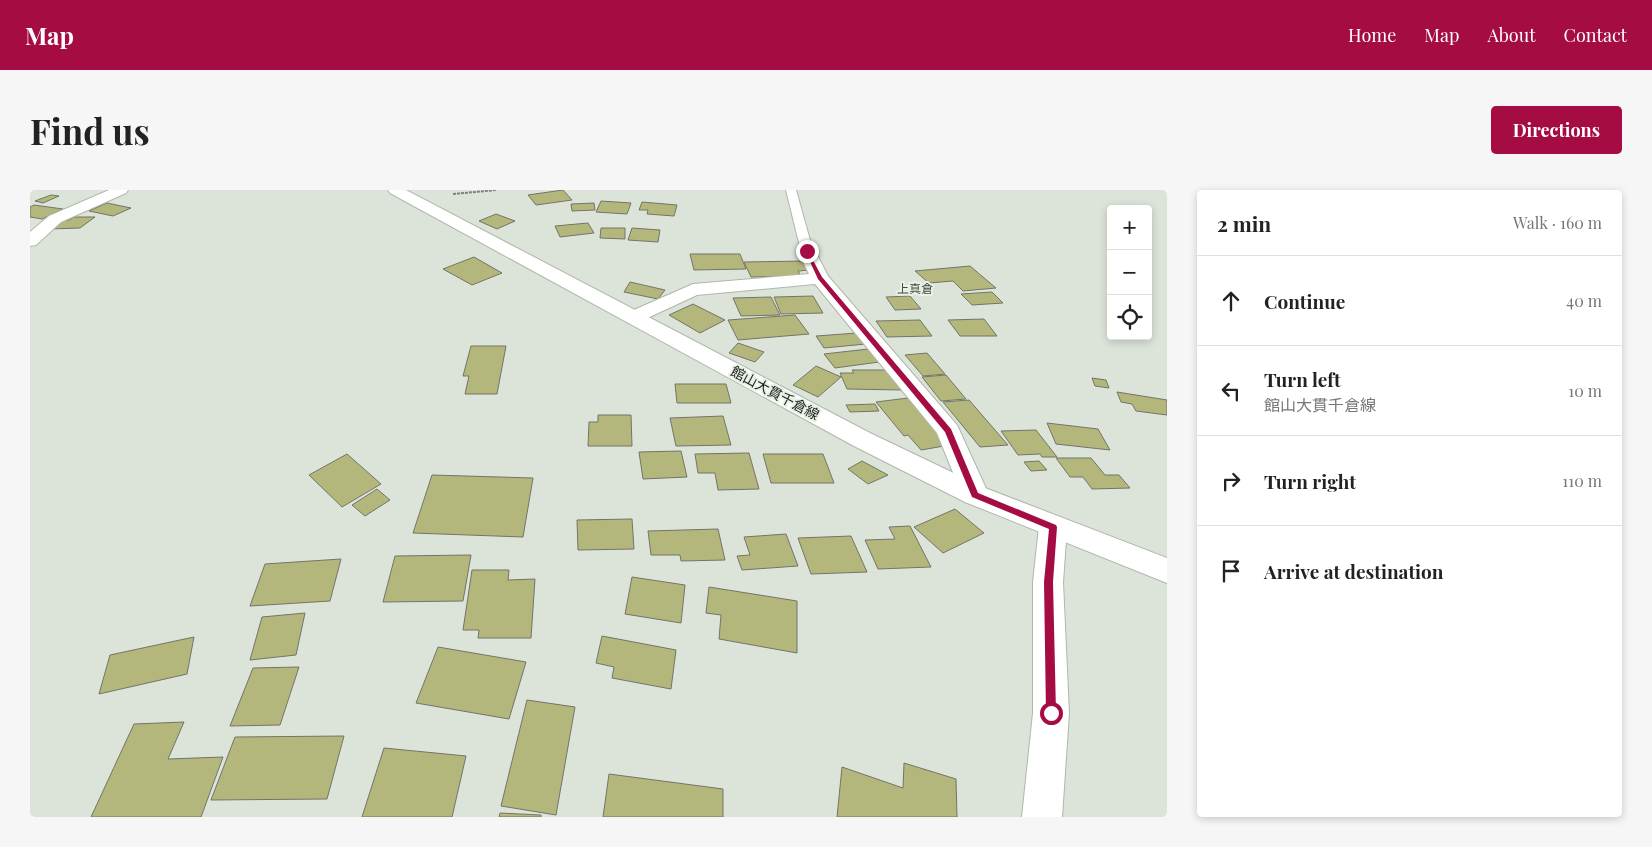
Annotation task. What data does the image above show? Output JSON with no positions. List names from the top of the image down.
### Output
{
  "streets": {
    "street": ["館山大貫千倉線"]
  },
  "districts": ["上真倉"],
  "page": {
    "header": "Map",
    "nav": [
      "Home",
      "Map",
      "About",
      "Contact"
    ],
    "buttons": "Directions",
    "title": "Find us",
    "heading": ["2 min", "Walk · 160 m"],
    "map_buttons": ["+", "−"],
    "list": [
      ["Continue", "40 m"],
      ["Turn left", "館山大貫千倉線", "10 m"],
      ["Turn right", "110 m"],
      "Arrive at destination"
    ]
  }
}
